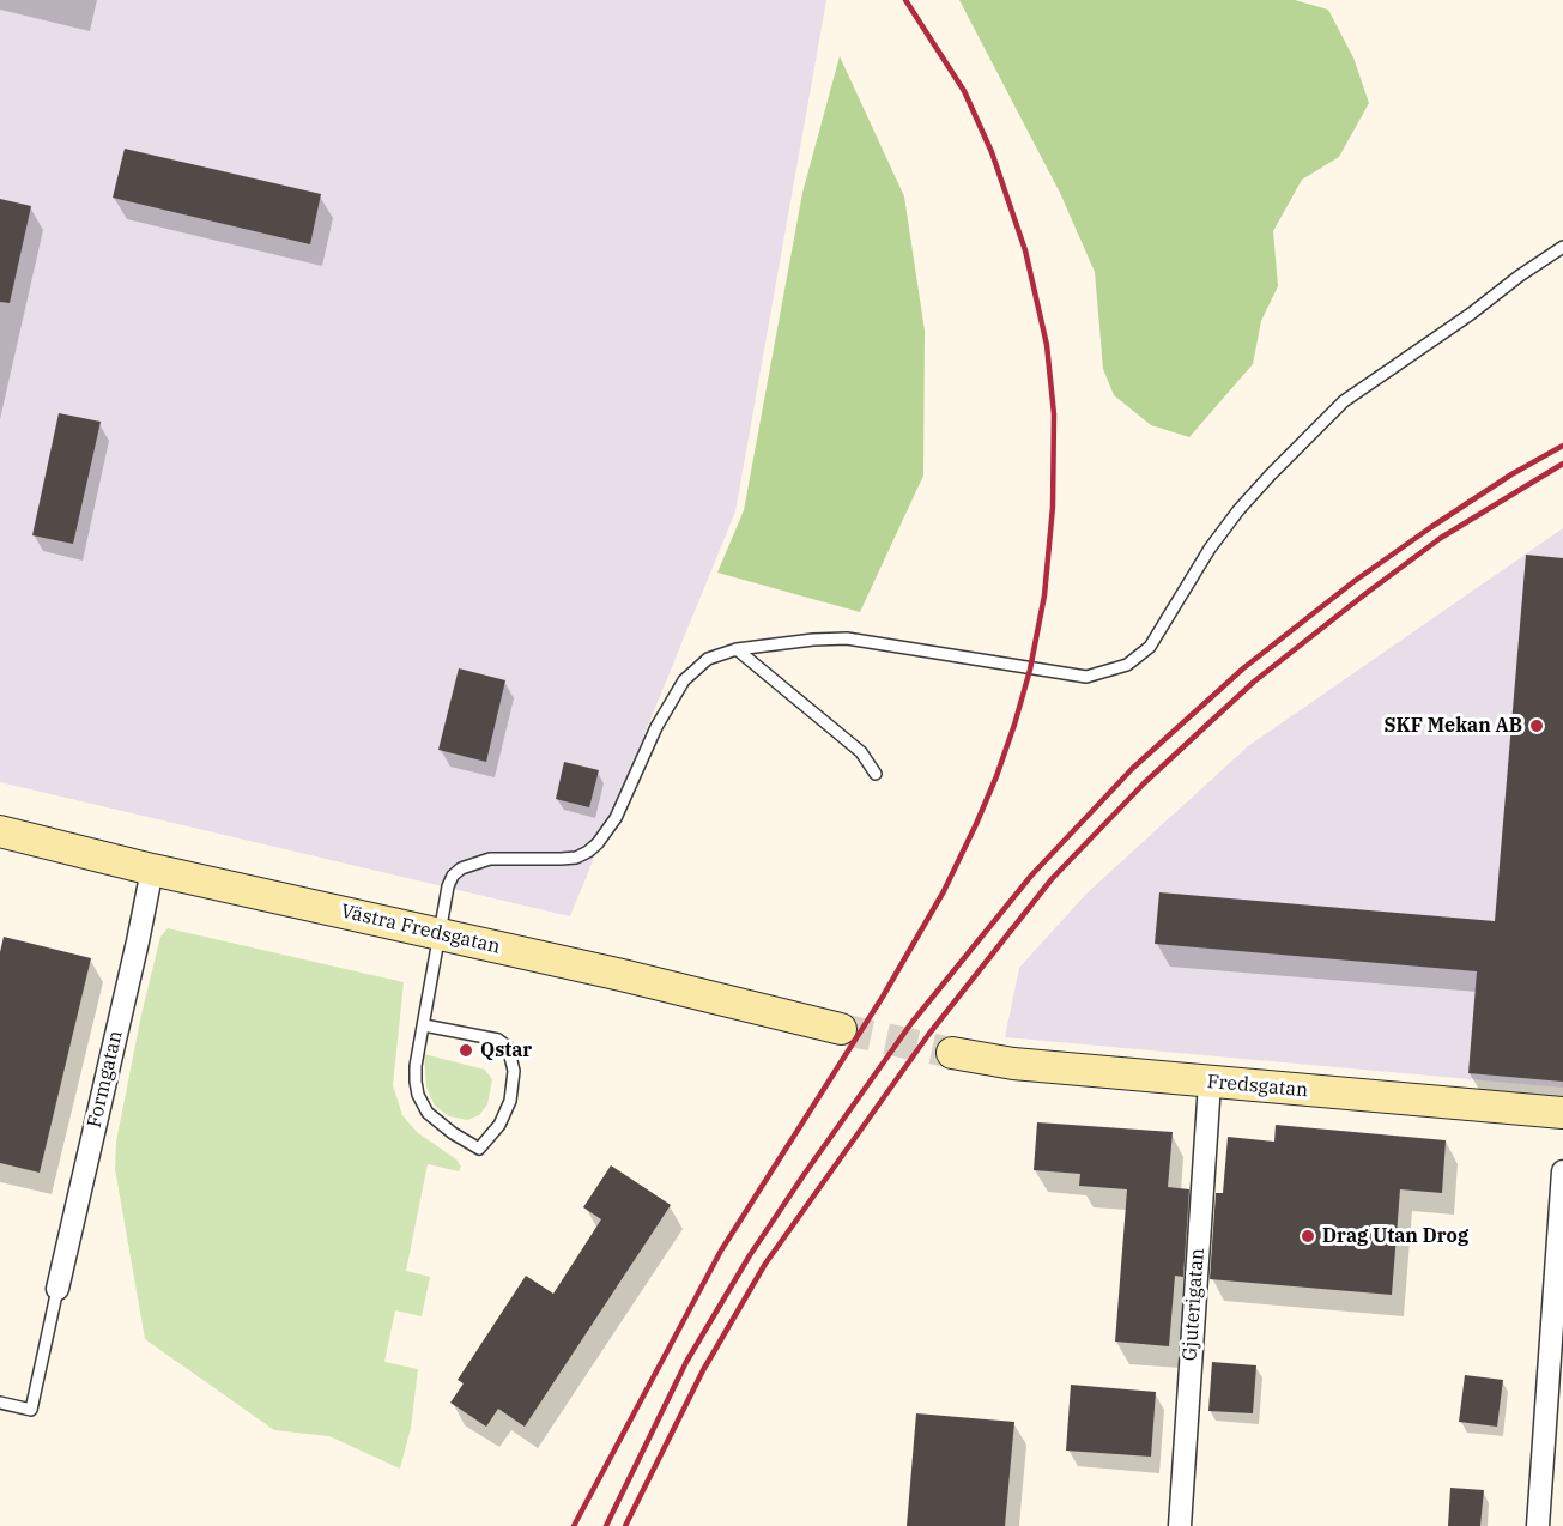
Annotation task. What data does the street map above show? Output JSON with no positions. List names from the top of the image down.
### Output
{
  "streets": {
    "street": [
      "Västra Fredsgatan",
      "Formgatan",
      "Fredsgatan",
      "Gjuterigatan"
    ]
  },
  "crossings": [
    ["Västra Fredsgatan", "Formgatan"],
    ["Fredsgatan", "Gjuterigatan"]
  ],
  "places": ["SKF Mekan AB", "Qstar", "Drag Utan Drog"]
}
